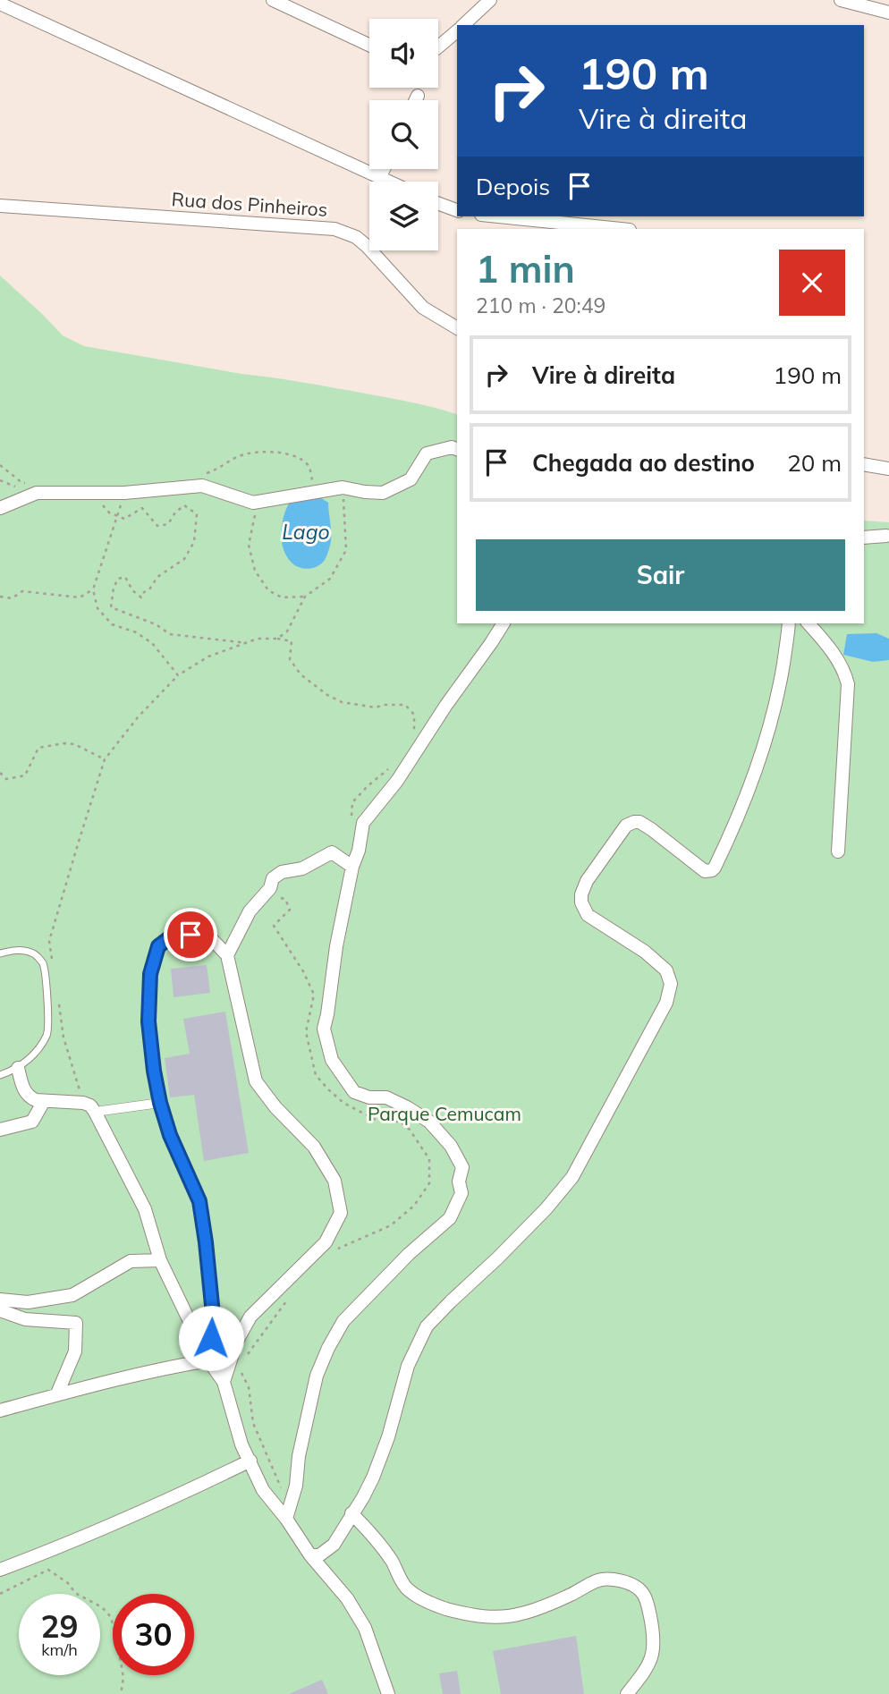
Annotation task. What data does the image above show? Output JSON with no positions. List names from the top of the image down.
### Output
{
  "streets": {
    "street": ["Rua dos Pinheiros"]
  },
  "water": ["Lago"],
  "parks": ["Parque Cemucam"],
  "page": {
    "turn": ["190 m", "Vire à direita"],
    "then": "Depois",
    "heading": ["1 min", "210 m · 20:49"],
    "list": [
      {
        "name": "Vire à direita",
        "value": "190 m"
      },
      {
        "name": "Chegada ao destino",
        "value": "20 m"
      }
    ],
    "buttons": "Sair",
    "speed": "29 km/h",
    "limit": "30"
  }
}
